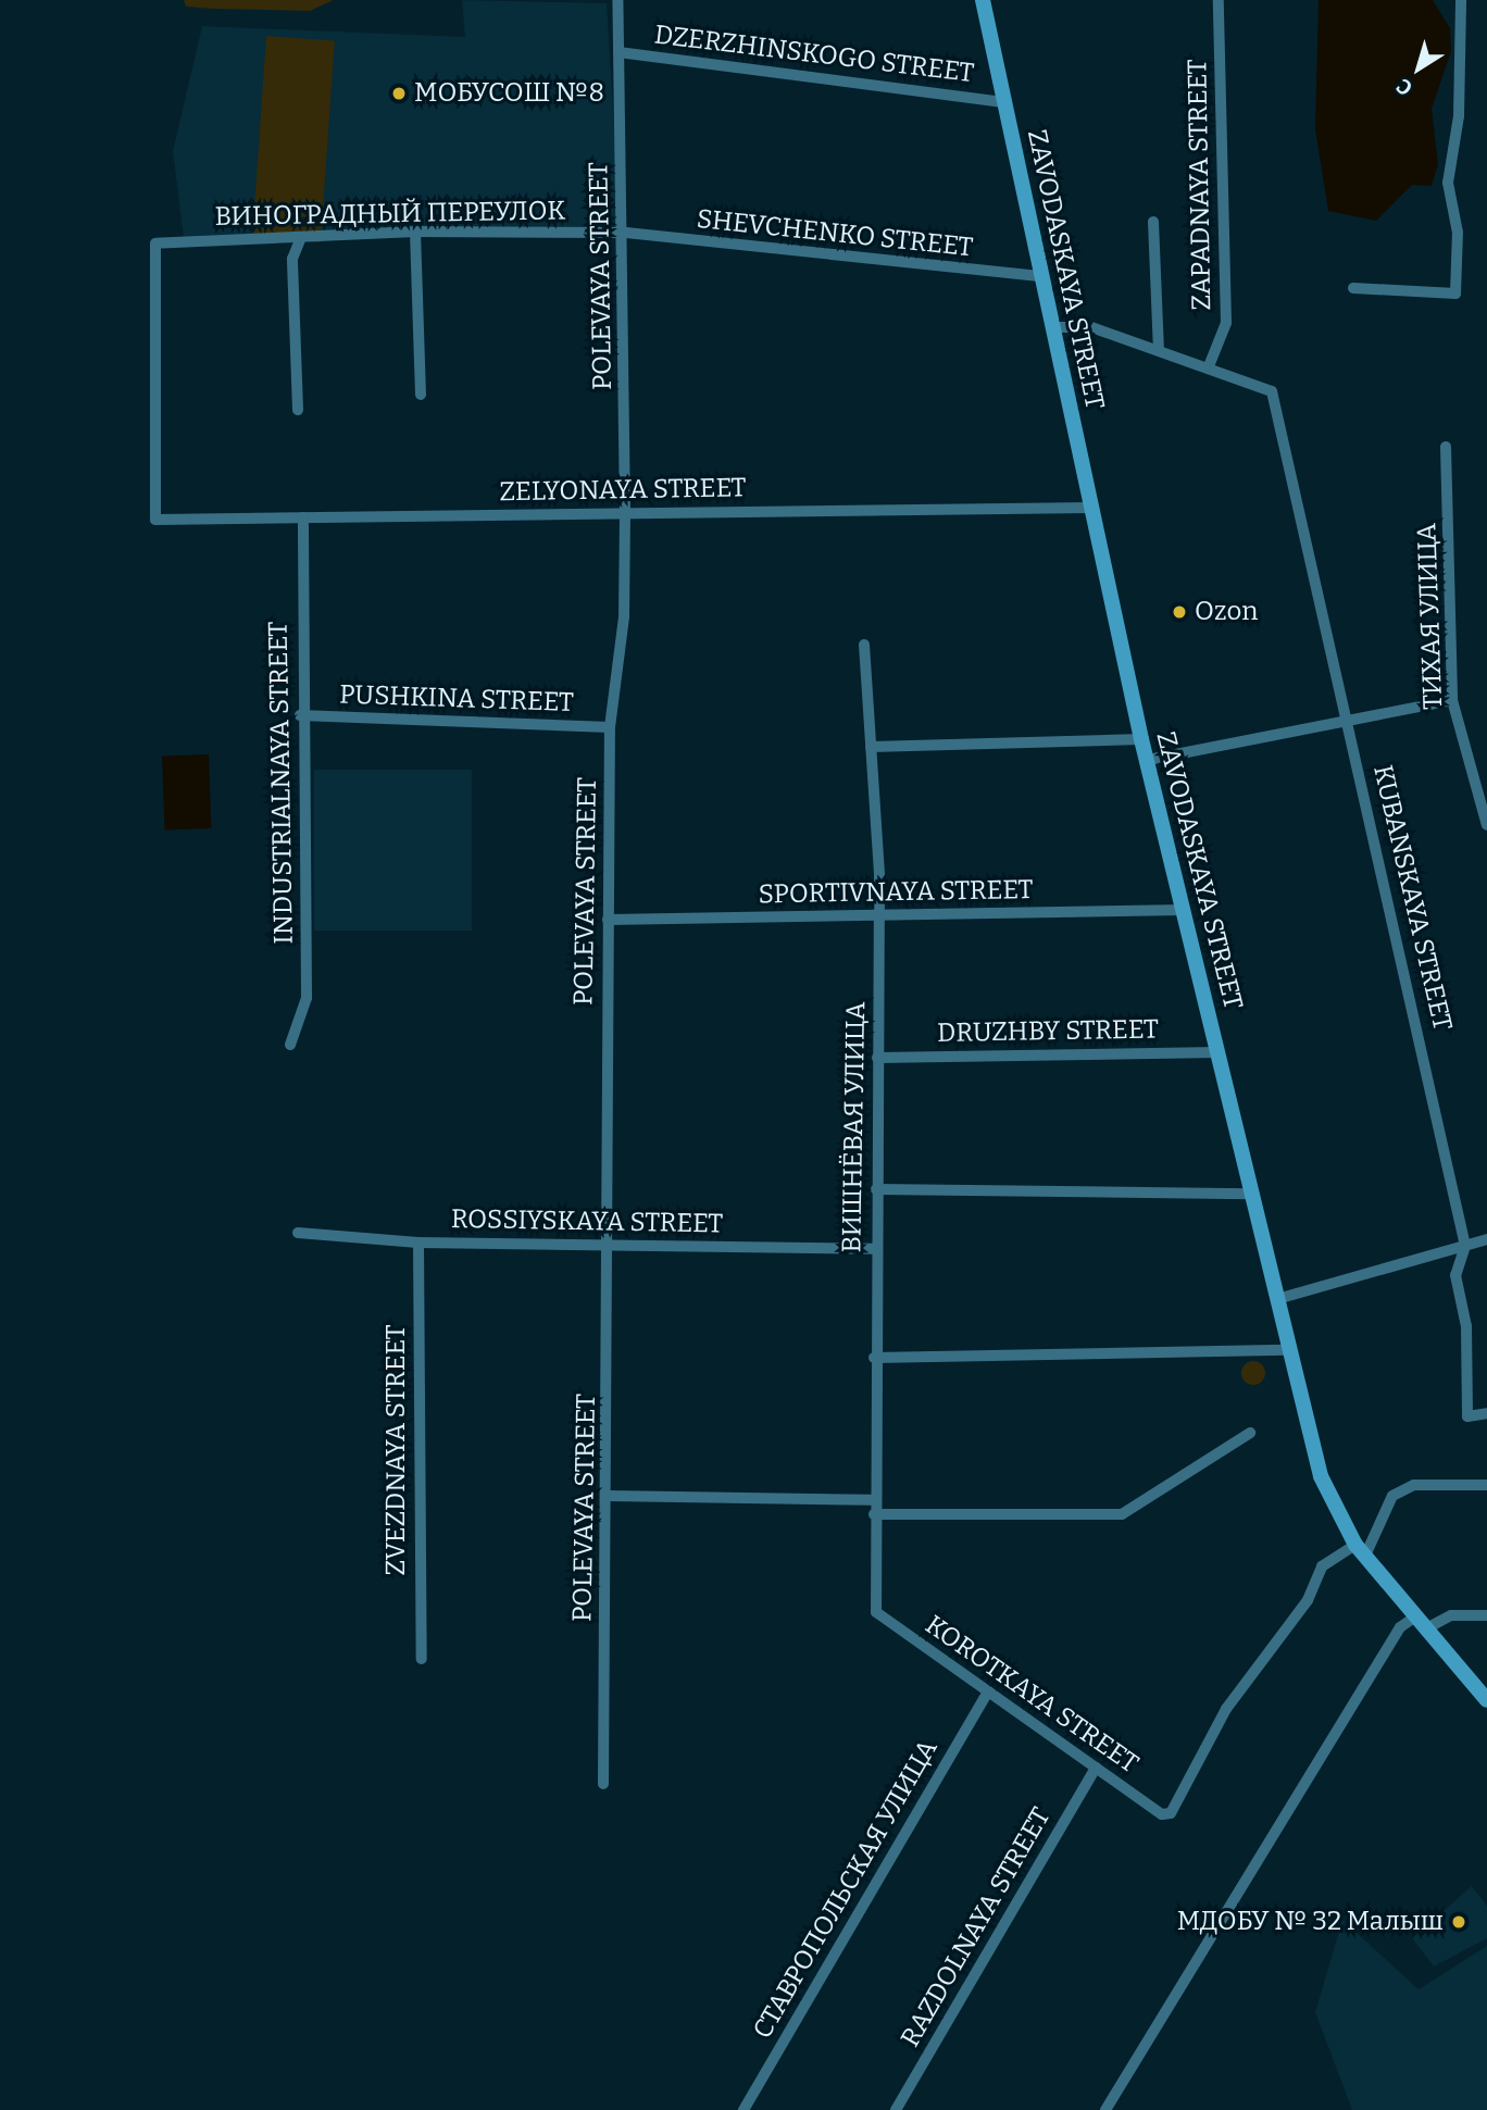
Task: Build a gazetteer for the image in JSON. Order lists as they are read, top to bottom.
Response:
{
  "streets": {
    "main road": ["ZAVODASKAYA STREET"],
    "street": [
      "DZERZHINSKOGO STREET",
      "ZAPADNAYA STREET",
      "ВИНОГРАДНЫЙ ПЕРЕУЛОК",
      "SHEVCHENKO STREET",
      "POLEVAYA STREET",
      "ZELYONAYA STREET",
      "ТИХАЯ УЛИЦА",
      "PUSHKINA STREET",
      "INDUSTRIALNAYA STREET",
      "SPORTIVNAYA STREET",
      "KUBANSKAYA STREET",
      "DRUZHBY STREET",
      "ВИШНЁВАЯ УЛИЦА",
      "ROSSIYSKAYA STREET",
      "ZVEZDNAYA STREET",
      "KOROTKAYA STREET",
      "СТАВРОПОЛЬСКАЯ УЛИЦА",
      "RAZDOLNAYA STREET"
    ]
  },
  "crossings": [
    ["DZERZHINSKOGO STREET", "ZAVODASKAYA STREET"],
    ["DZERZHINSKOGO STREET", "POLEVAYA STREET"],
    ["ZAPADNAYA STREET", "KUBANSKAYA STREET"],
    ["ВИНОГРАДНЫЙ ПЕРЕУЛОК", "SHEVCHENKO STREET"],
    ["ВИНОГРАДНЫЙ ПЕРЕУЛОК", "POLEVAYA STREET"],
    ["ВИНОГРАДНЫЙ ПЕРЕУЛОК", "ZELYONAYA STREET"],
    ["SHEVCHENKO STREET", "ZAVODASKAYA STREET"],
    ["SHEVCHENKO STREET", "POLEVAYA STREET"],
    ["ZAVODASKAYA STREET", "ZELYONAYA STREET"],
    ["ZAVODASKAYA STREET", "SPORTIVNAYA STREET"],
    ["ZAVODASKAYA STREET", "DRUZHBY STREET"],
    ["ZAVODASKAYA STREET", "KOROTKAYA STREET"],
    ["POLEVAYA STREET", "ZELYONAYA STREET"],
    ["POLEVAYA STREET", "PUSHKINA STREET"],
    ["POLEVAYA STREET", "SPORTIVNAYA STREET"],
    ["POLEVAYA STREET", "ROSSIYSKAYA STREET"],
    ["ZELYONAYA STREET", "INDUSTRIALNAYA STREET"],
    ["PUSHKINA STREET", "INDUSTRIALNAYA STREET"],
    ["SPORTIVNAYA STREET", "ВИШНЁВАЯ УЛИЦА"],
    ["DRUZHBY STREET", "ВИШНЁВАЯ УЛИЦА"],
    ["ВИШНЁВАЯ УЛИЦА", "ROSSIYSKAYA STREET"],
    ["ВИШНЁВАЯ УЛИЦА", "KOROTKAYA STREET"],
    ["ROSSIYSKAYA STREET", "ZVEZDNAYA STREET"],
    ["KOROTKAYA STREET", "СТАВРОПОЛЬСКАЯ УЛИЦА"],
    ["KOROTKAYA STREET", "RAZDOLNAYA STREET"]
  ],
  "places": ["МОБУСОШ №8", "Ozon", "МДОБУ № 32 Малыш"],
  "north": "bottom left"
}
